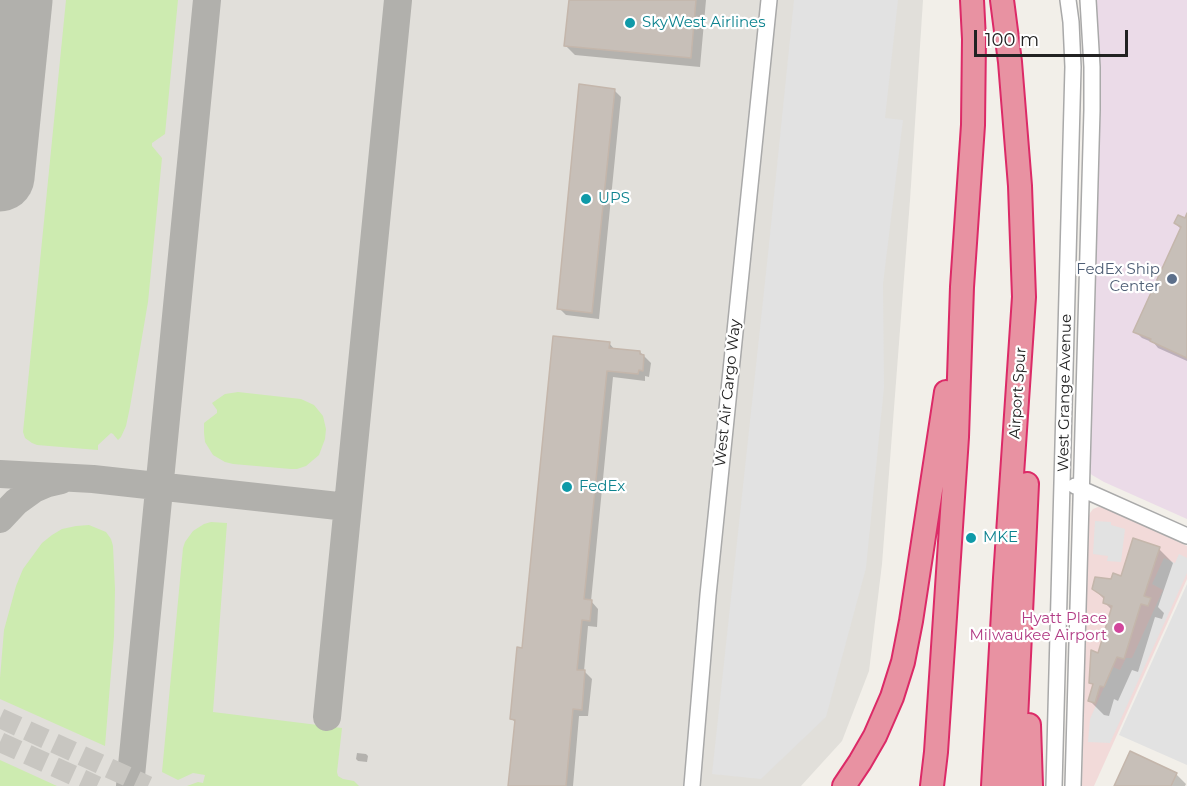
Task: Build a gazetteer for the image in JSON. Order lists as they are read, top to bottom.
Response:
{
  "streets": {
    "highway": ["Airport Spur"],
    "street": ["West Air Cargo Way", "West Grange Avenue"]
  },
  "places": [
    "SkyWest Airlines",
    "UPS",
    "FedEx Ship Center",
    "FedEx",
    "MKE",
    "Hyatt Place Milwaukee Airport"
  ],
  "scale_bar": "100 m"
}
